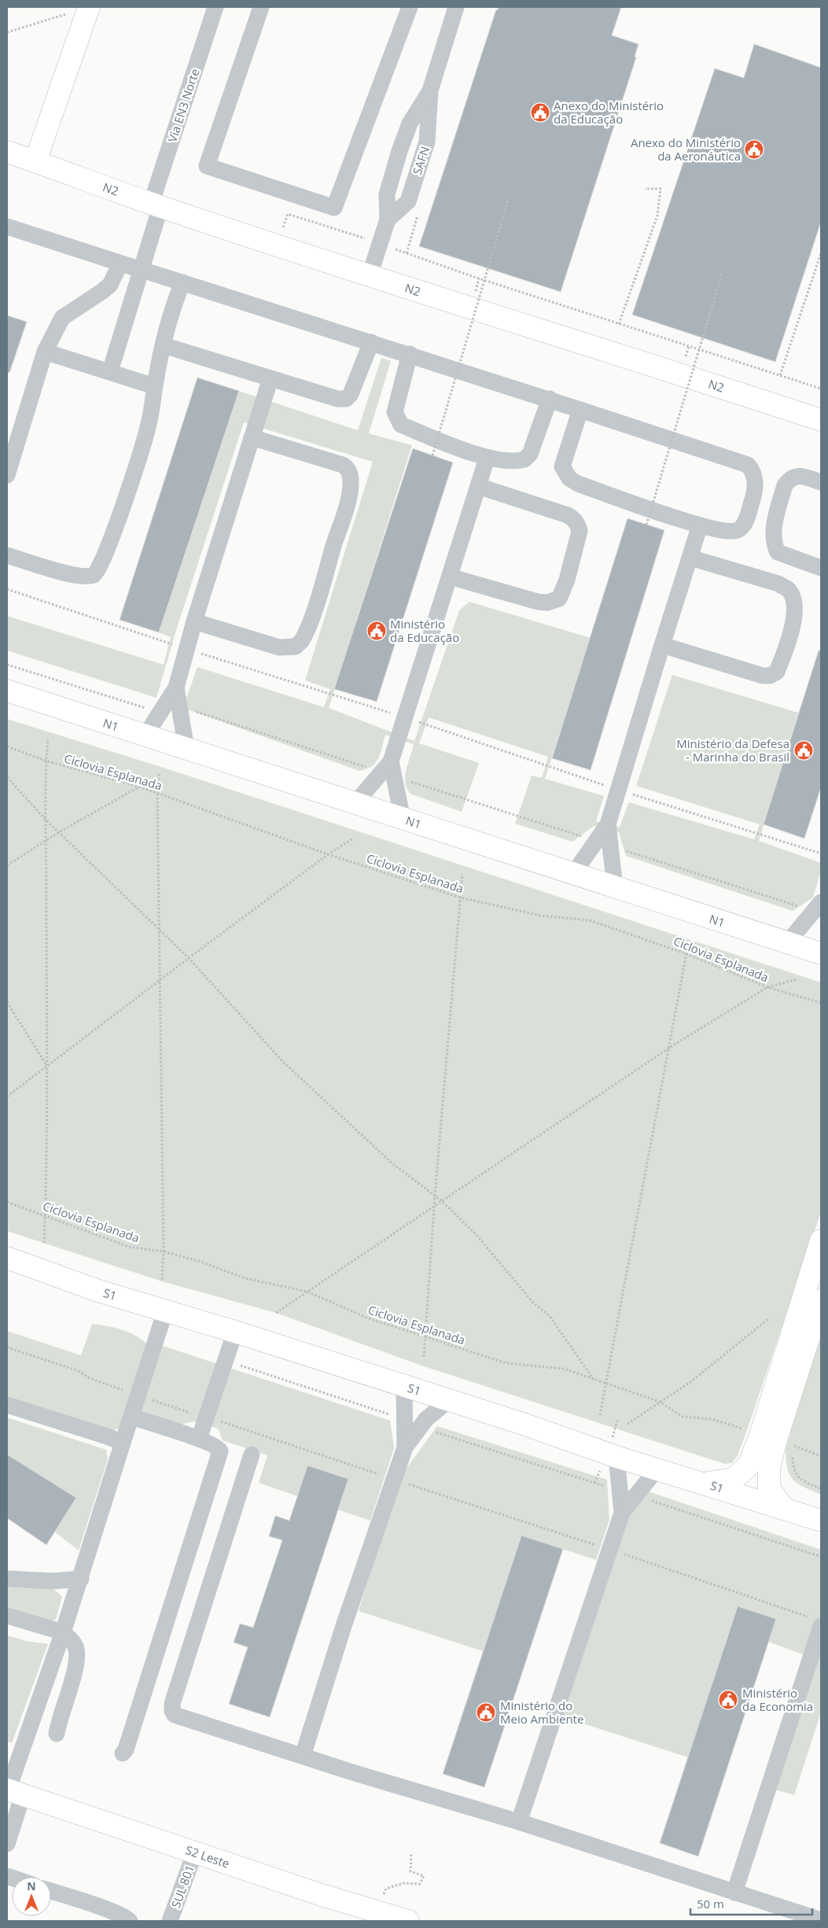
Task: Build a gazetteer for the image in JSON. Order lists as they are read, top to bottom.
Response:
{
  "streets": {
    "main road": [
      "N2",
      "N1",
      "S1",
      "S2 Leste"
    ],
    "street": ["Via EN3 Norte", "SAFN", "SUL 801"],
    "path": ["Ciclovia Esplanada"]
  },
  "crossings": [
    ["Via EN3 Norte", "N2"],
    ["SAFN", "N2"],
    ["S2 Leste", "SUL 801"]
  ],
  "places": {
    "public building": [
      "Anexo do Ministério da Educação",
      "Anexo do Ministério da Aeronáutica",
      "Ministério da Educação",
      "Ministério da Defesa - Marinha do Brasil",
      "Ministério da Economia",
      "Ministério do Meio Ambiente"
    ]
  },
  "scale_bar": "50 m",
  "north": "top"
}
